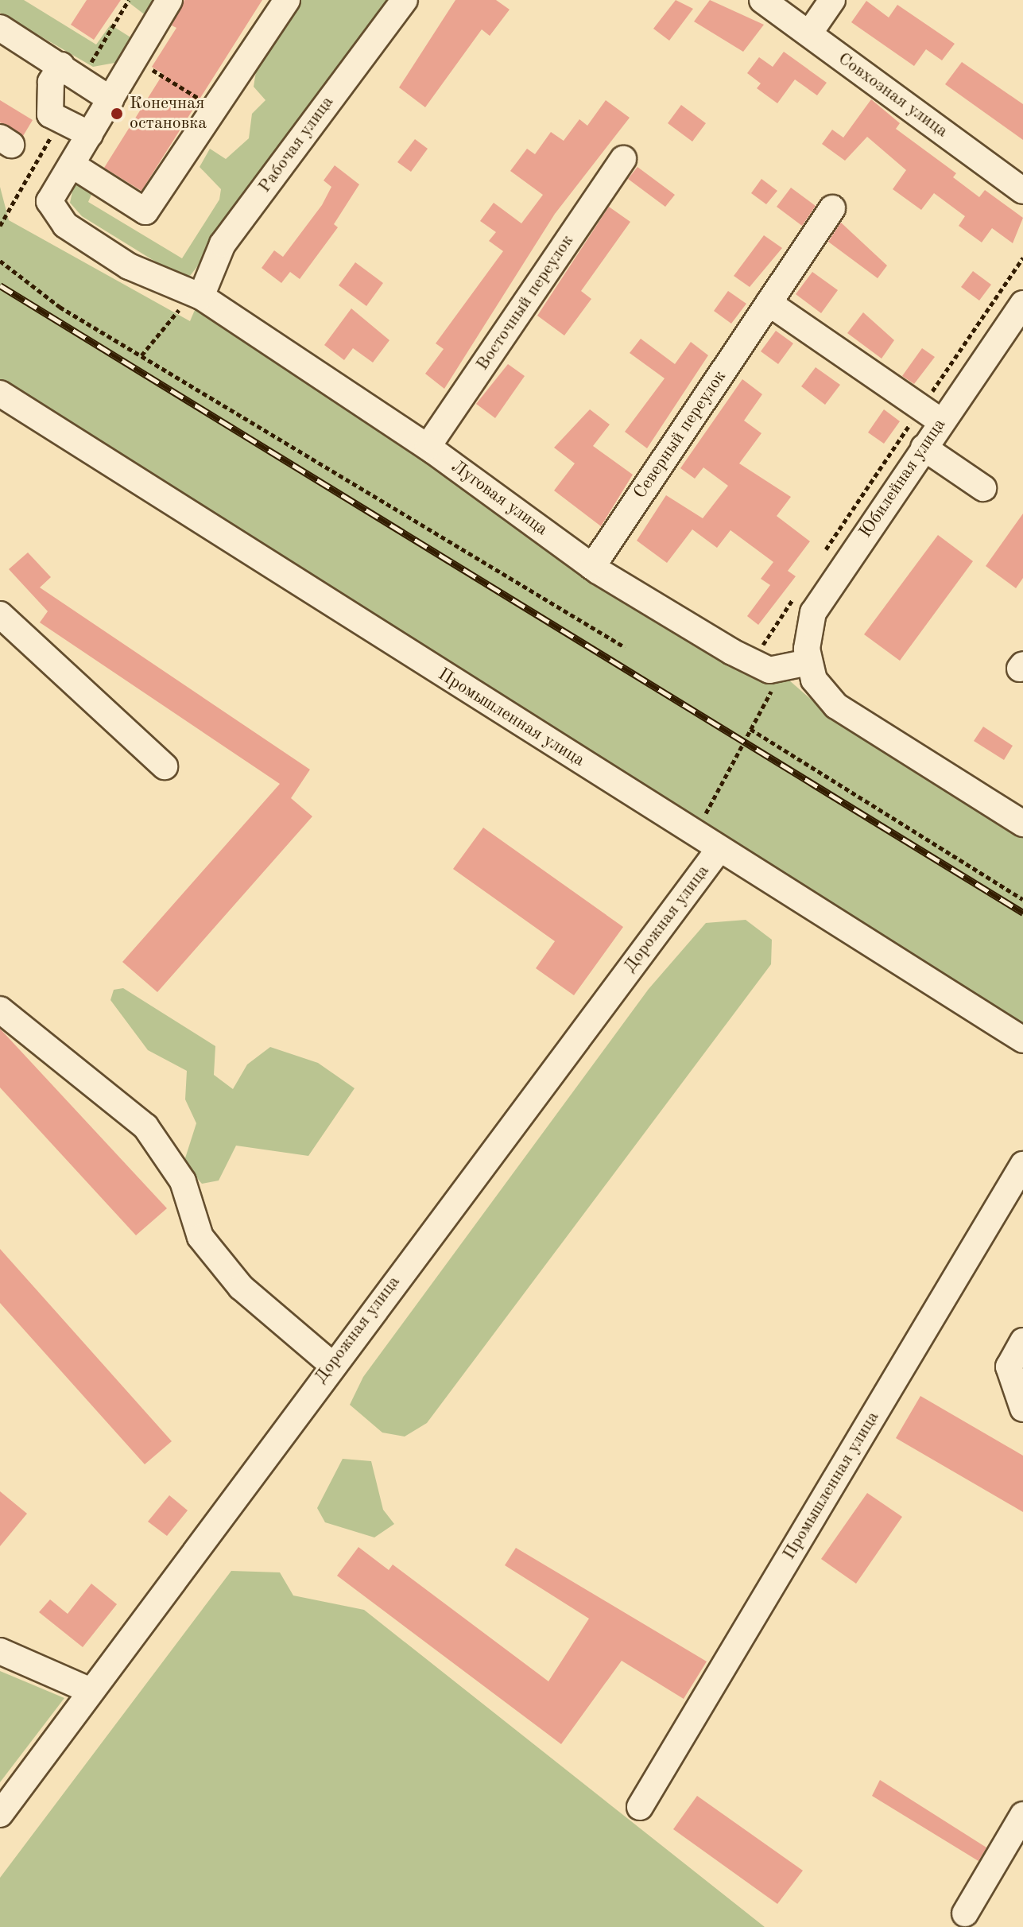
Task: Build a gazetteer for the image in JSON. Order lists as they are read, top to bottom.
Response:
{
  "streets": {
    "street": [
      "Совхозная улица",
      "Рабочая улица",
      "Восточный переулок",
      "Северный переулок",
      "Юбилейная улица",
      "Луговая улица",
      "Промышленная улица",
      "Дорожная улица"
    ]
  },
  "crossings": [
    ["Рабочая улица", "Луговая улица"],
    ["Восточный переулок", "Луговая улица"],
    ["Северный переулок", "Луговая улица"],
    ["Юбилейная улица", "Луговая улица"],
    ["Промышленная улица", "Дорожная улица"]
  ],
  "places": ["Конечная остановка"]
}
